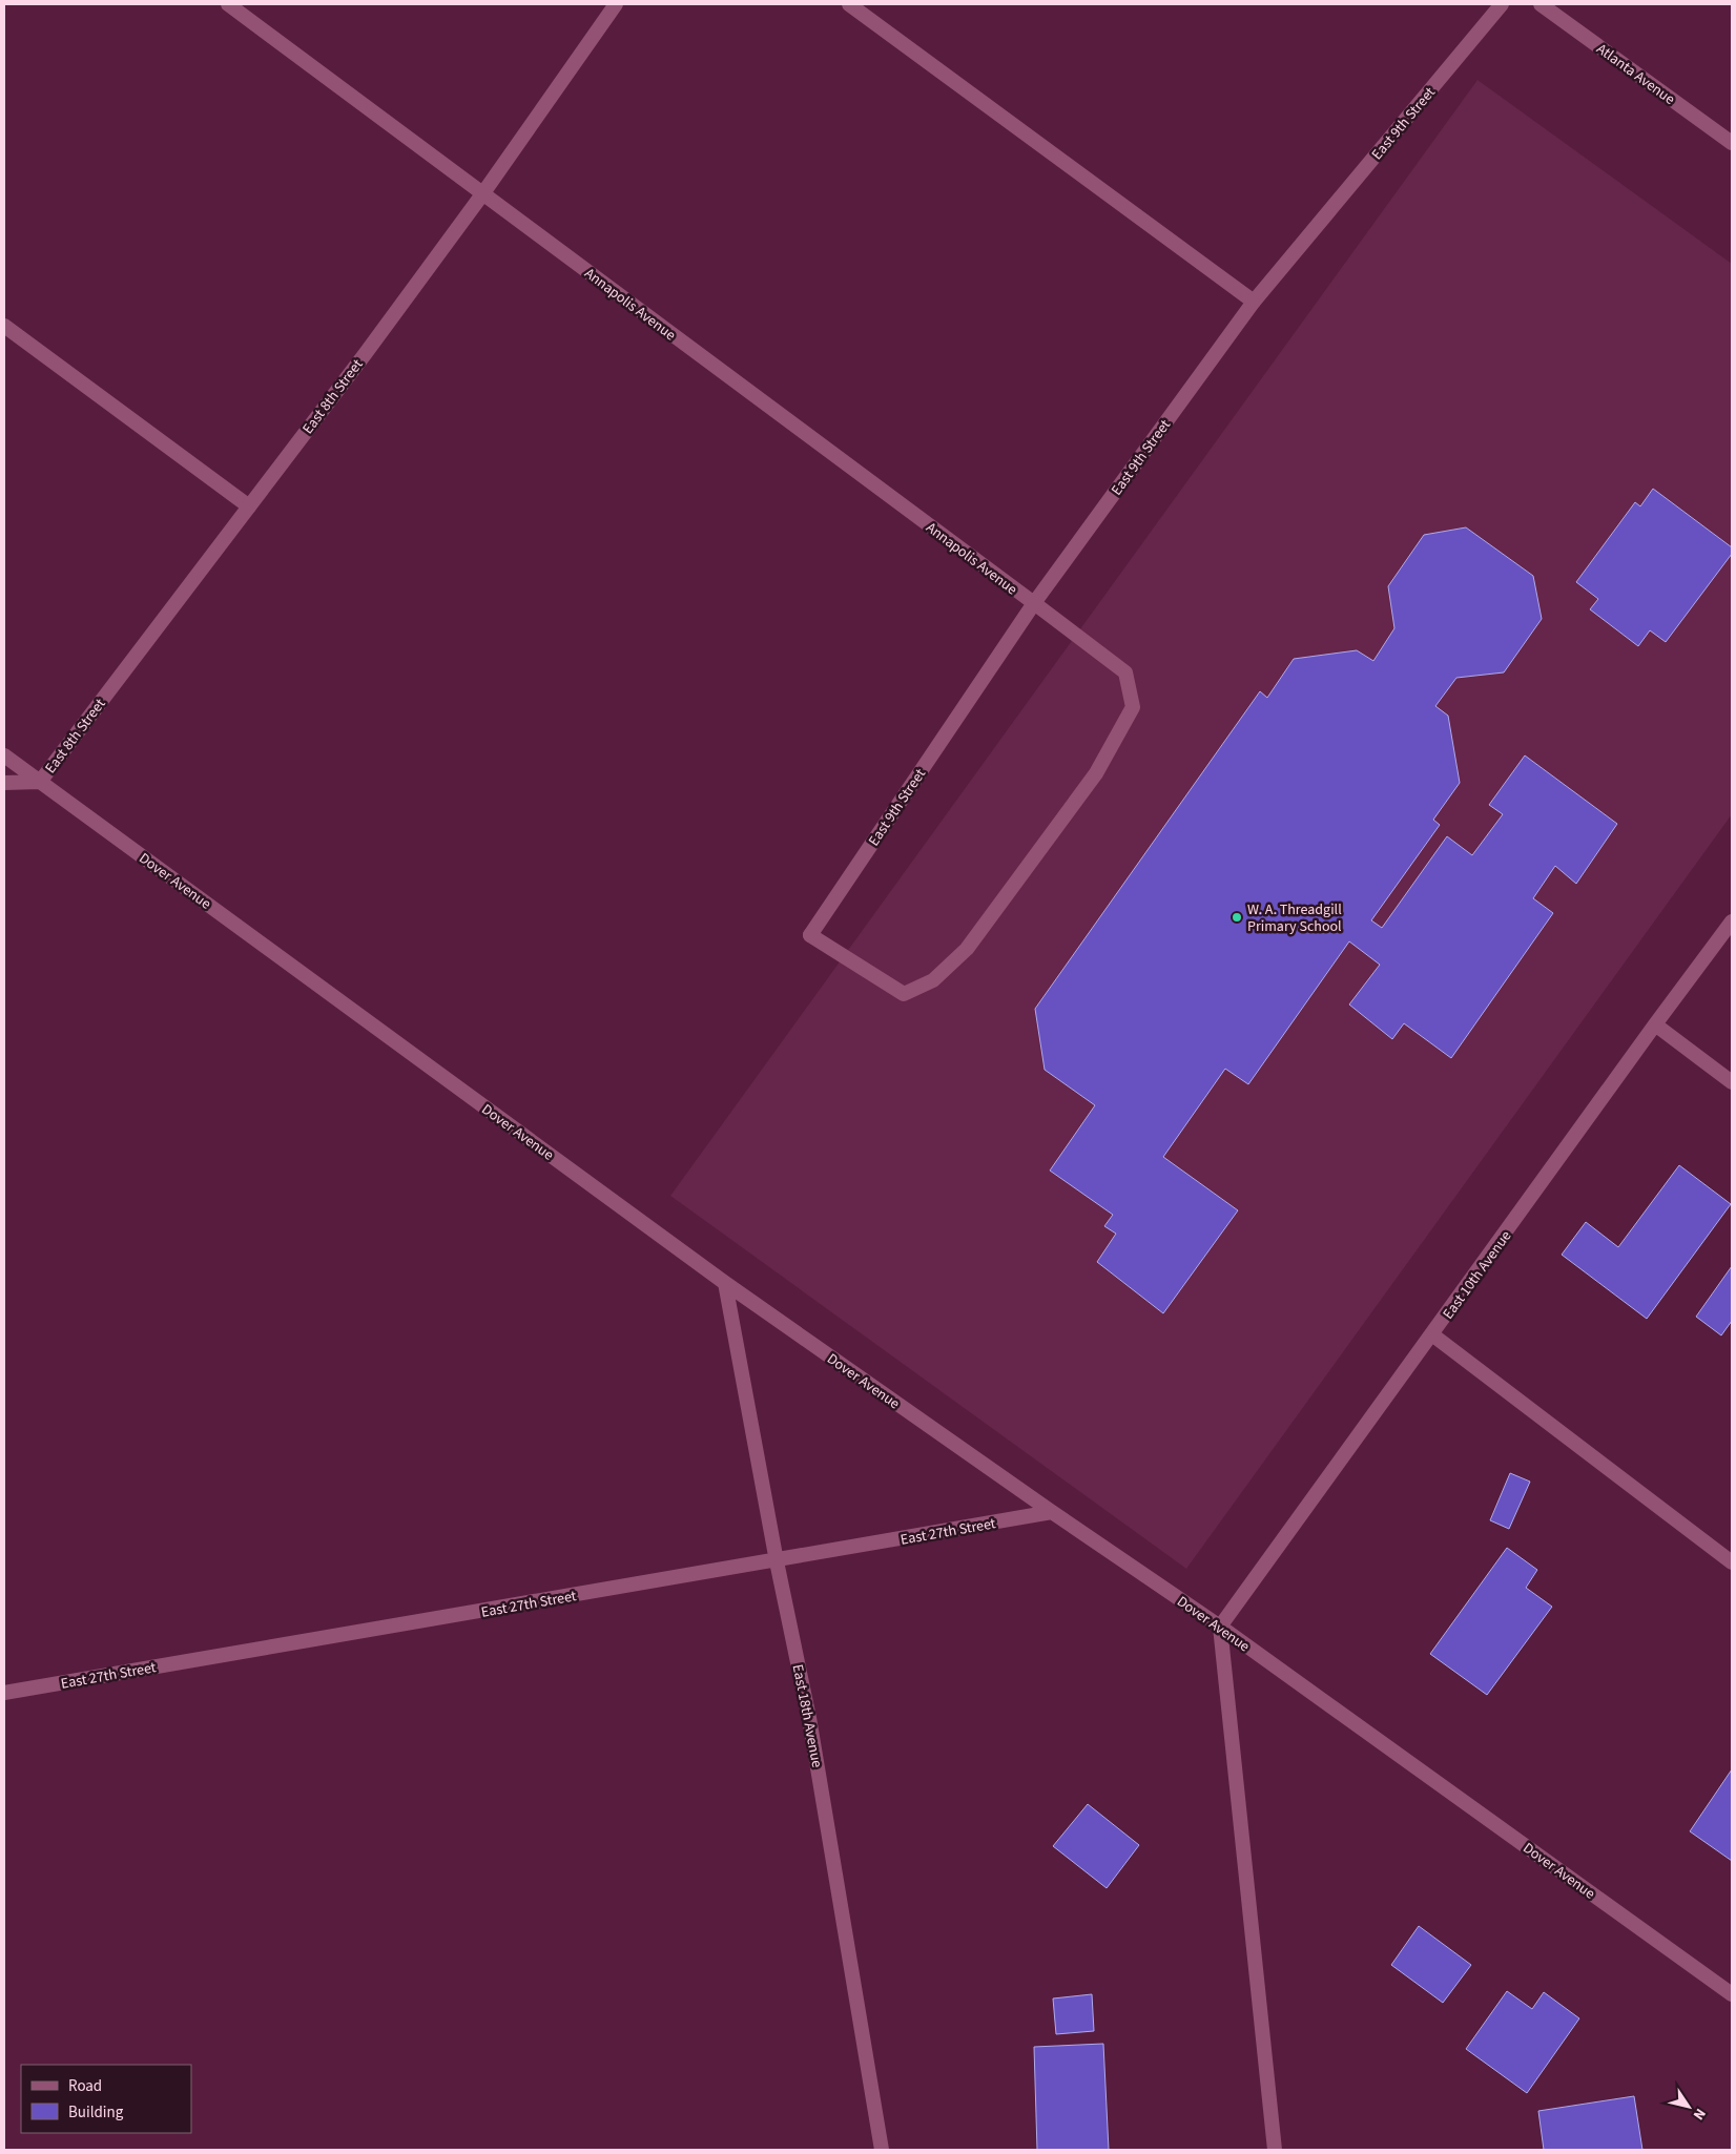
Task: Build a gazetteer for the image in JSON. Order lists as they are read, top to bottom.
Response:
{
  "streets": {
    "street": [
      "Atlanta Avenue",
      "East 9th Street",
      "Annapolis Avenue",
      "East 8th Street",
      "Dover Avenue",
      "East 10th Avenue",
      "East 27th Street",
      "East 18th Avenue"
    ]
  },
  "crossings": [
    ["East 9th Street", "Annapolis Avenue"],
    ["Annapolis Avenue", "East 8th Street"],
    ["East 8th Street", "Dover Avenue"],
    ["Dover Avenue", "East 10th Avenue"],
    ["Dover Avenue", "East 27th Street"],
    ["Dover Avenue", "East 18th Avenue"],
    ["East 27th Street", "East 18th Avenue"]
  ],
  "places": ["W. A. Threadgill Primary School"],
  "legend": ["Road", "Building"],
  "north": "bottom right"
}
